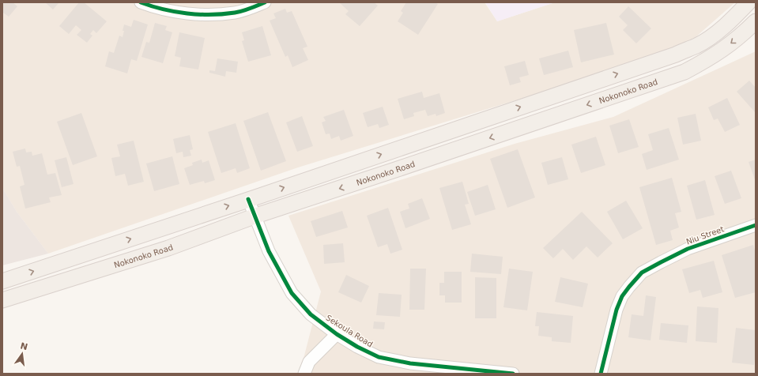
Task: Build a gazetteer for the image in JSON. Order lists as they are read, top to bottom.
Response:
{
  "streets": {
    "main road": ["Nokonoko Road"],
    "street": ["Niu Street", "Sekoula Road"]
  },
  "crossings": [
    ["Nokonoko Road", "Sekoula Road"]
  ],
  "north": "top"
}
